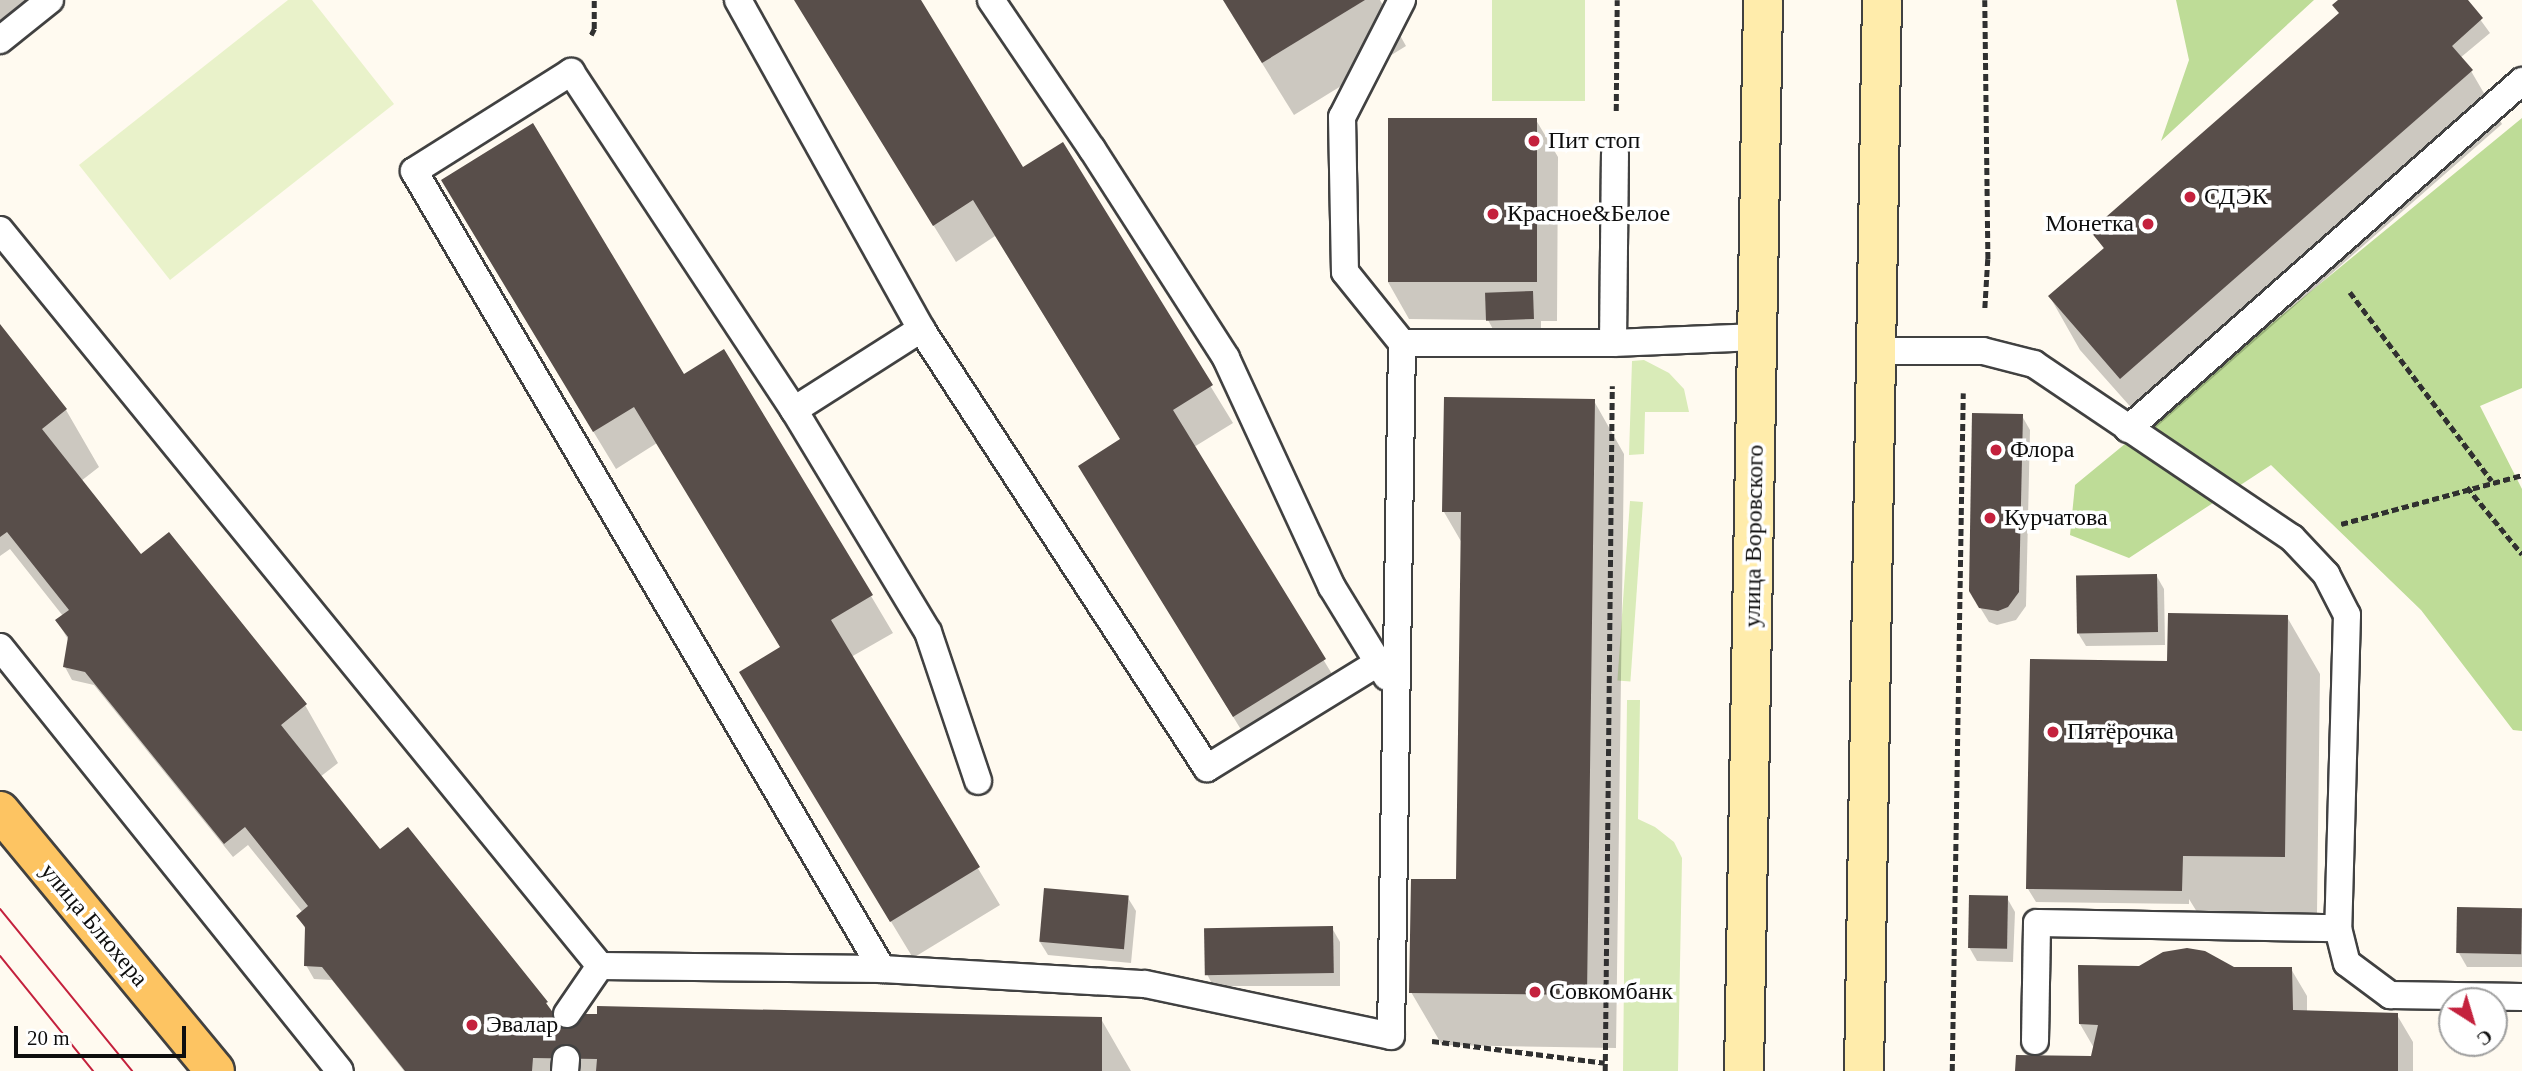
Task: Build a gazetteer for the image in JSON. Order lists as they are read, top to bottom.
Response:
{
  "streets": {
    "main road": ["улица Воровского", "улица Блюхера"]
  },
  "places": [
    "Пит стоп",
    "СДЭК",
    "Красное&Белое",
    "Монетка",
    "Флора",
    "Курчатова",
    "Пятёрочка",
    "Совкомбанк",
    "Эвалар"
  ],
  "scale_bar": "20 m",
  "north": "bottom right"
}
